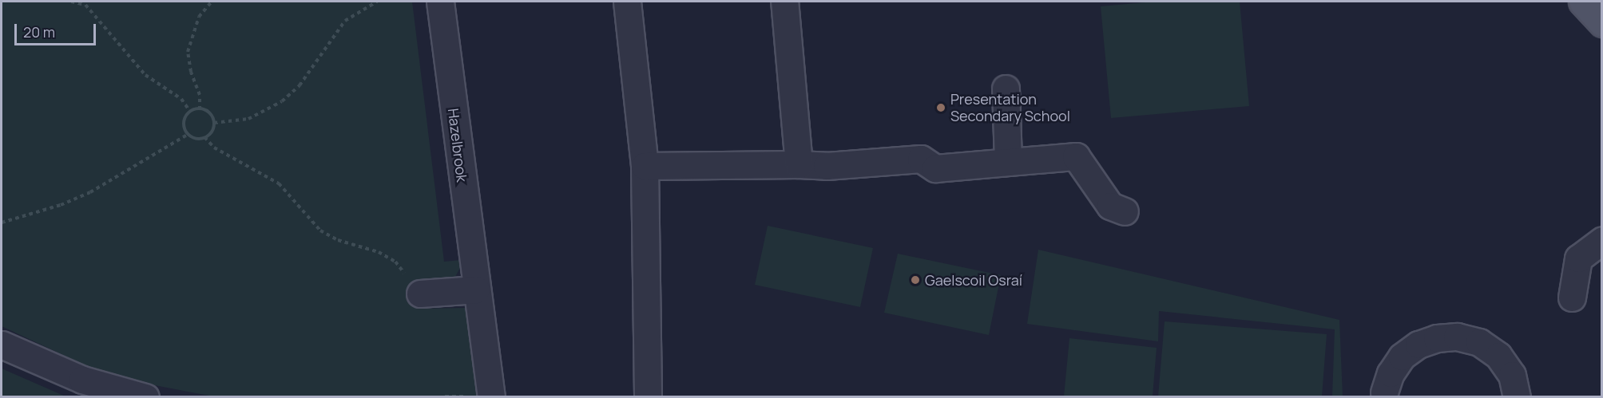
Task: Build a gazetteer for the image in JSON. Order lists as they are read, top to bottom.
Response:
{
  "streets": {
    "street": ["Hazelbrook"]
  },
  "places": ["Presentation Secondary School", "Gaelscoil Osraí"],
  "scale_bar": "20 m"
}
